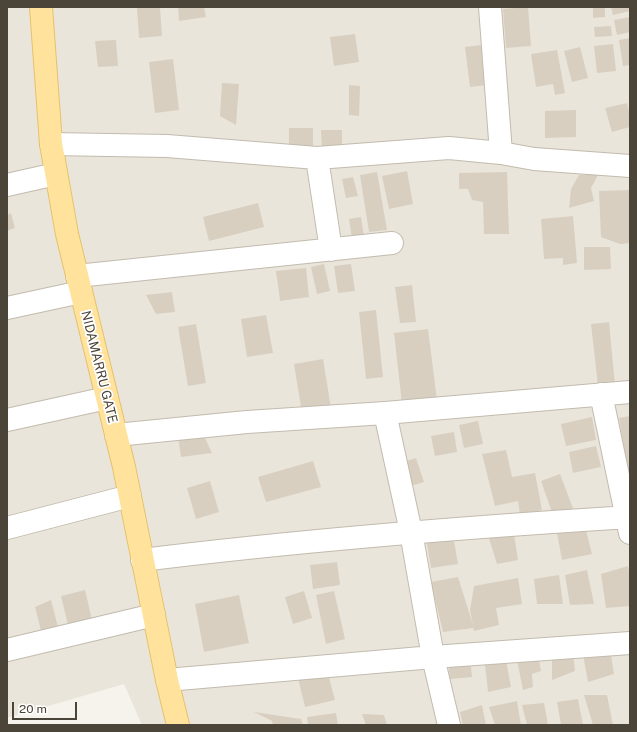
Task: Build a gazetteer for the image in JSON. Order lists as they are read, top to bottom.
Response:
{
  "streets": {
    "main road": ["NIDAMARRU GATE"]
  },
  "scale_bar": "20 m"
}
